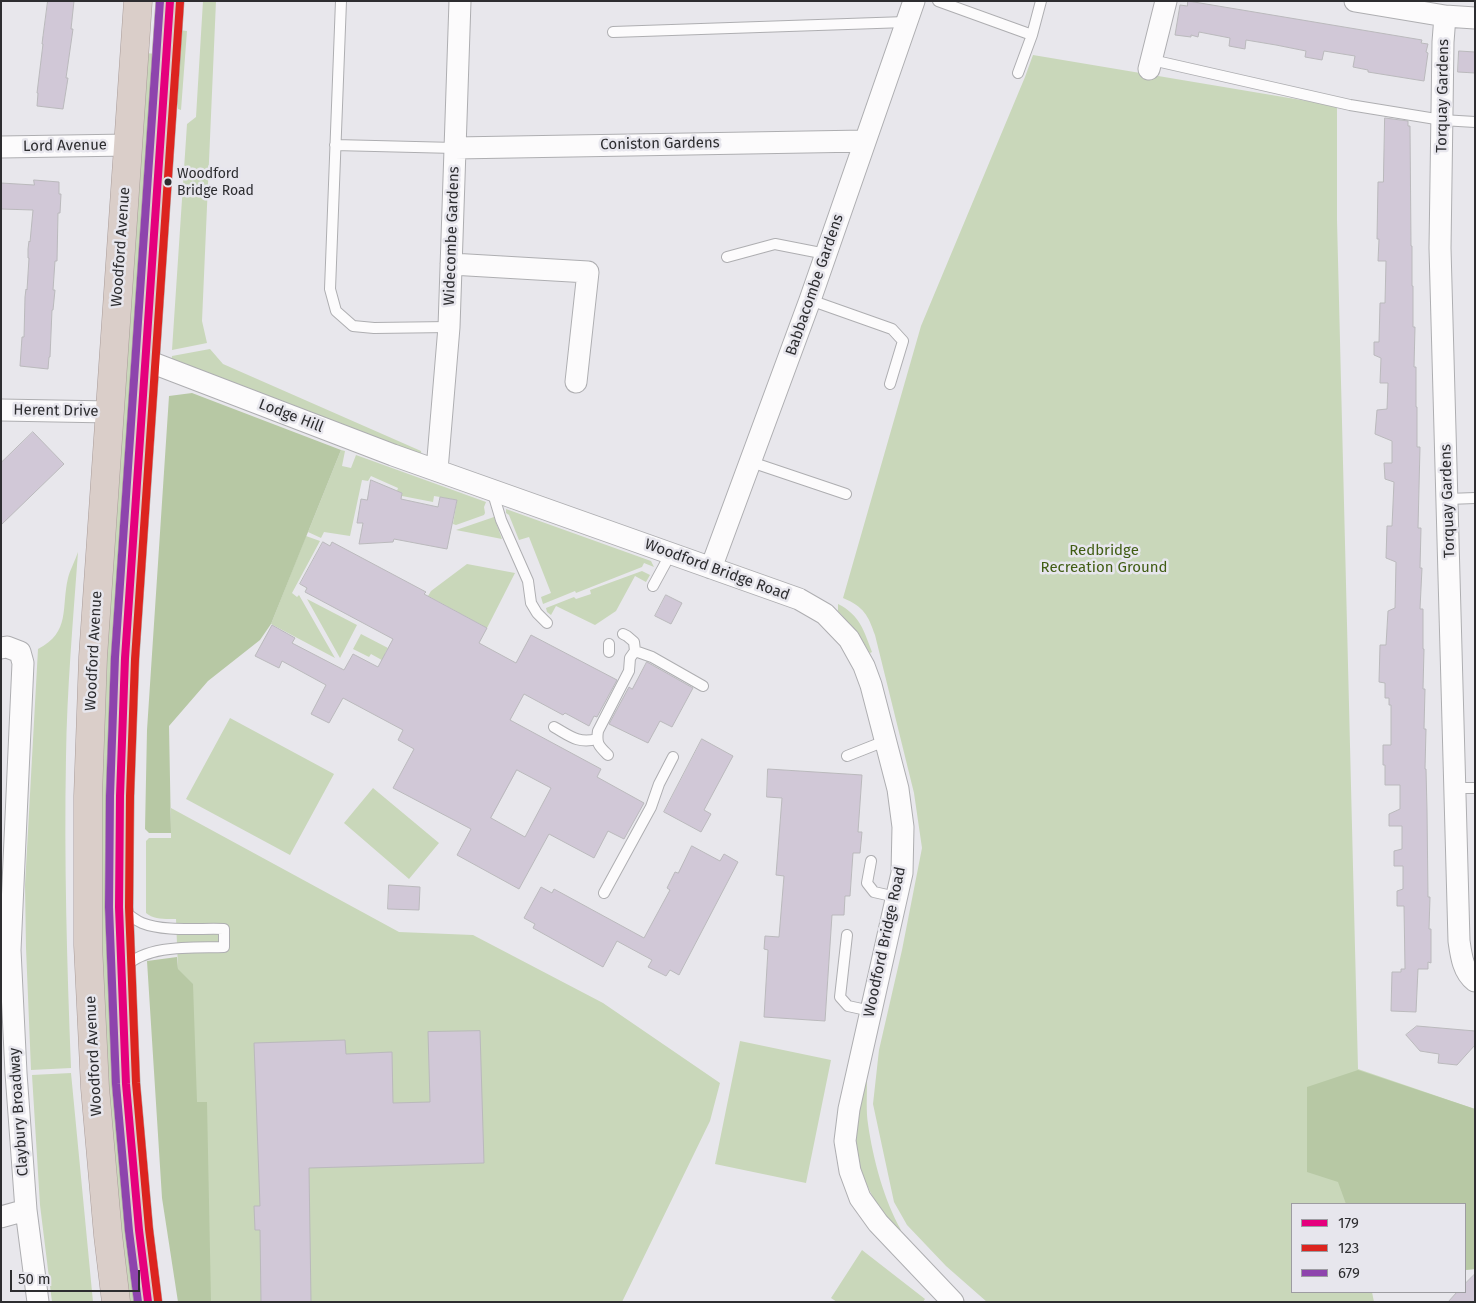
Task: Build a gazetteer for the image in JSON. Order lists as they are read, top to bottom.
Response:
{
  "streets": {
    "highway": ["Woodford Avenue"],
    "street": [
      "Torquay Gardens",
      "Coniston Gardens",
      "Lord Avenue",
      "Widecombe Gardens",
      "Babbacombe Gardens",
      "Herent Drive",
      "Lodge Hill",
      "Woodford Bridge Road",
      "Claybury Broadway"
    ]
  },
  "crossings": [
    ["Coniston Gardens", "Widecombe Gardens"],
    ["Coniston Gardens", "Babbacombe Gardens"],
    ["Lord Avenue", "Woodford Avenue"],
    ["Widecombe Gardens", "Lodge Hill"],
    ["Widecombe Gardens", "Woodford Bridge Road"],
    ["Woodford Avenue", "Herent Drive"],
    ["Woodford Avenue", "Lodge Hill"],
    ["Babbacombe Gardens", "Woodford Bridge Road"],
    ["Lodge Hill", "Woodford Bridge Road"]
  ],
  "parks": ["Redbridge Recreation Ground"],
  "places": ["Woodford Bridge Road"],
  "lines": ["transit line 179", "transit line 679", "transit line 123"],
  "legend": ["179", "123", "679"],
  "scale_bar": "50 m"
}
